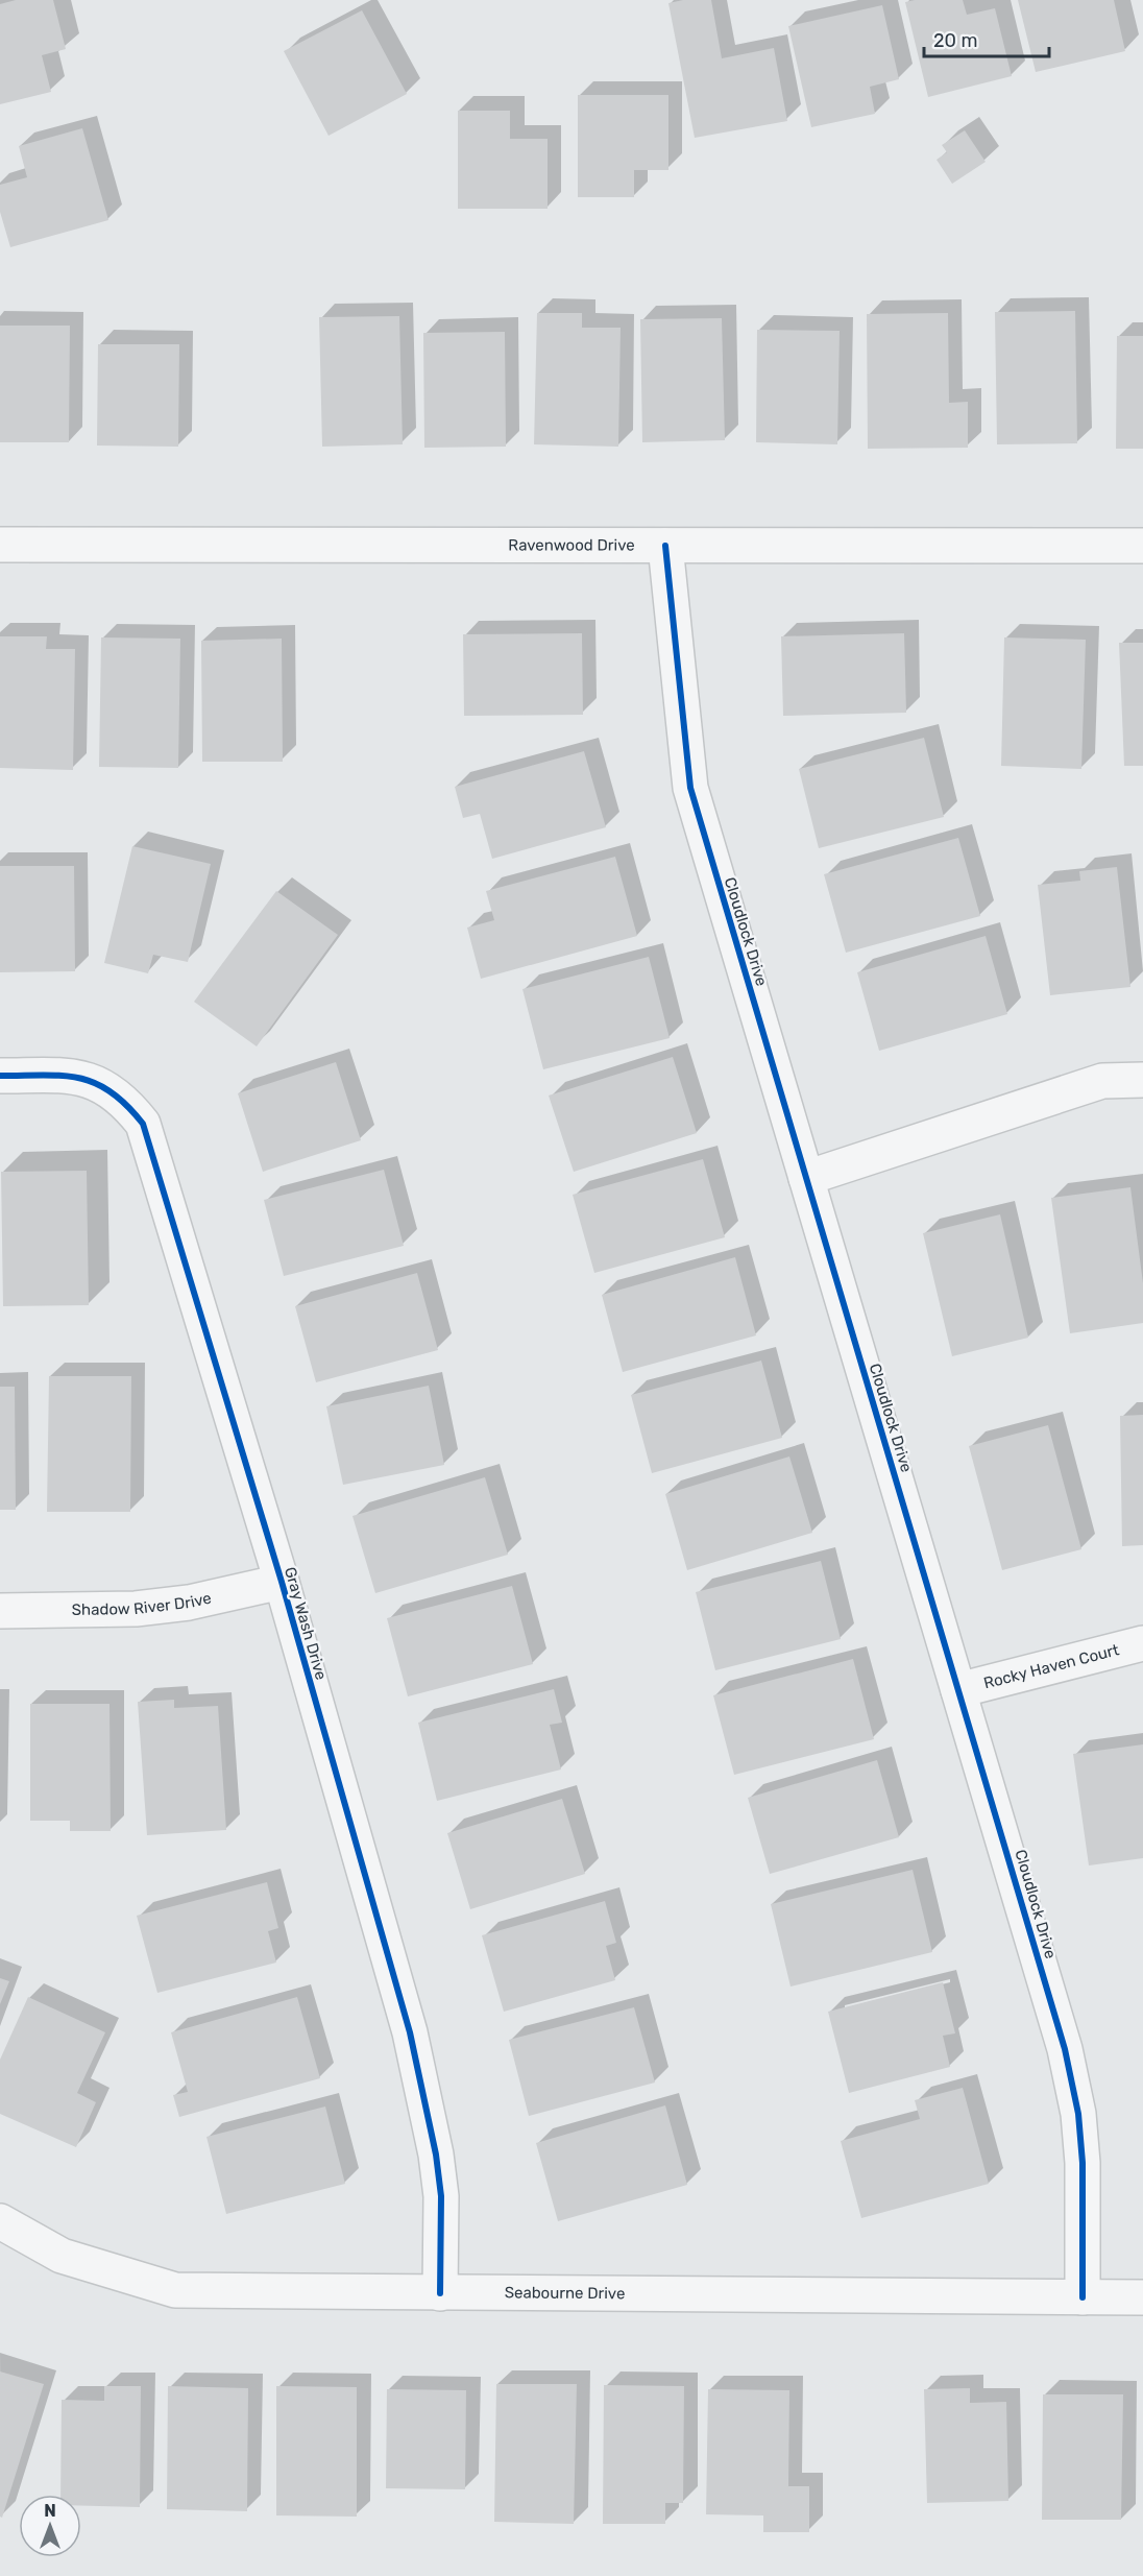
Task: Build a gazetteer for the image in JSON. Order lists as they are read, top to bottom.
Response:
{
  "streets": {
    "street": [
      "Ravenwood Drive",
      "Cloudlock Drive",
      "Shadow River Drive",
      "Gray Wash Drive",
      "Rocky Haven Court",
      "Seabourne Drive"
    ]
  },
  "crossings": [
    ["Ravenwood Drive", "Cloudlock Drive"],
    ["Cloudlock Drive", "Rocky Haven Court"],
    ["Cloudlock Drive", "Seabourne Drive"],
    ["Shadow River Drive", "Gray Wash Drive"],
    ["Gray Wash Drive", "Seabourne Drive"]
  ],
  "scale_bar": "20 m",
  "north": "top"
}
